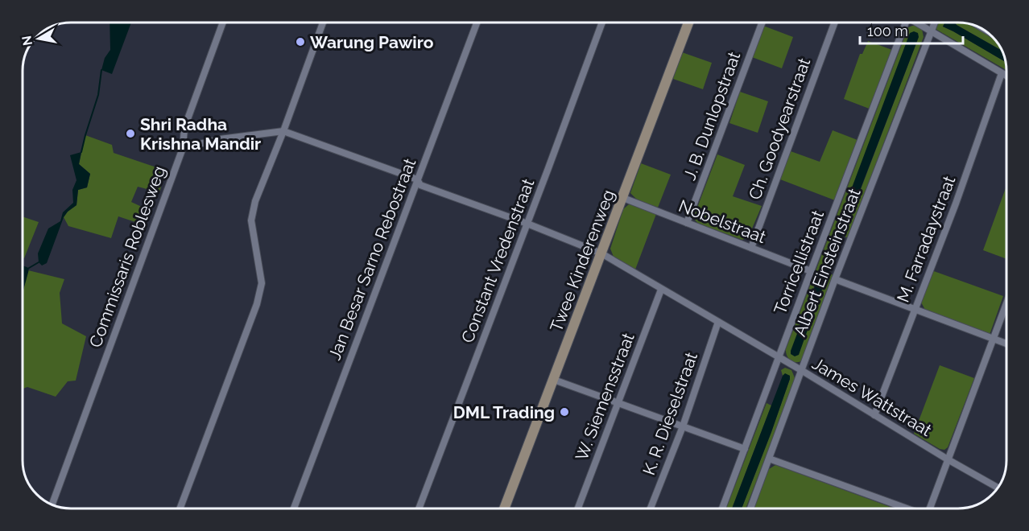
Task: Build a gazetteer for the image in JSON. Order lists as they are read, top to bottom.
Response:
{
  "streets": {
    "street": [
      "J. B. Dunlopstraat",
      "Ch. Goodyearstraat",
      "Nobelstraat",
      "M. Farradaystraat",
      "Commissaris Roblesweg",
      "Jan Besar Sarno Rebostraat",
      "Constant Vredenstraat",
      "Twee Kinderenweg",
      "Torricellistraat",
      "Albert Einsteinstraat",
      "W. Siemensstraat",
      "James Wattstraat",
      "K. R. Dieselstraat"
    ]
  },
  "crossings": [
    ["J. B. Dunlopstraat", "Nobelstraat"],
    ["Ch. Goodyearstraat", "Nobelstraat"],
    ["Nobelstraat", "Twee Kinderenweg"],
    ["Nobelstraat", "Torricellistraat"],
    ["M. Farradaystraat", "James Wattstraat"],
    ["Jan Besar Sarno Rebostraat", "James Wattstraat"],
    ["Constant Vredenstraat", "James Wattstraat"],
    ["Twee Kinderenweg", "James Wattstraat"],
    ["Torricellistraat", "James Wattstraat"],
    ["Albert Einsteinstraat", "James Wattstraat"],
    ["W. Siemensstraat", "James Wattstraat"],
    ["James Wattstraat", "K. R. Dieselstraat"]
  ],
  "places": ["Warung Pawiro", "Shri Radha Krishna Mandir", "DML Trading"],
  "scale_bar": "100 m",
  "north": "left"
}
